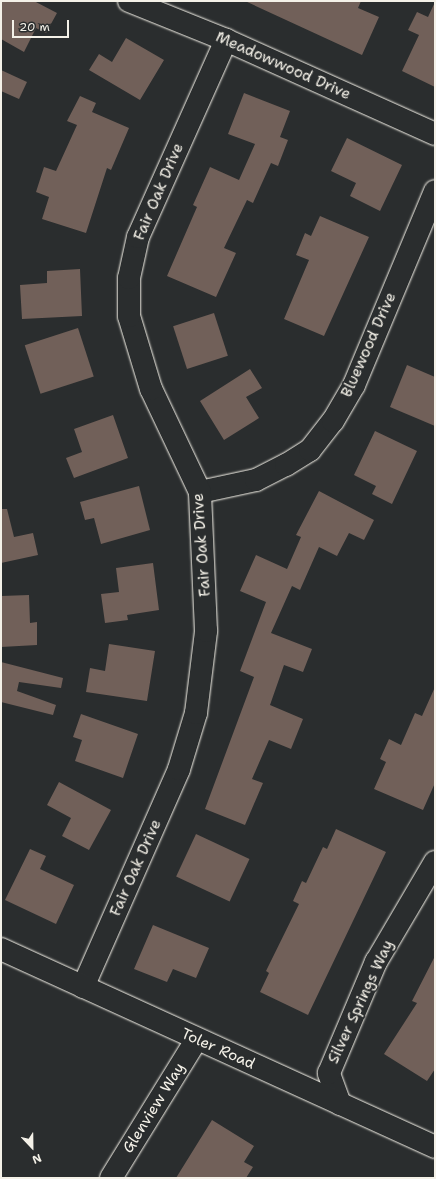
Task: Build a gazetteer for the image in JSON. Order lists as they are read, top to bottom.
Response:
{
  "streets": {
    "street": [
      "Meadowwood Drive",
      "Fair Oak Drive",
      "Bluewood Drive",
      "Silver Springs Way",
      "Toler Road",
      "Glenview Way"
    ]
  },
  "crossings": [
    ["Meadowwood Drive", "Fair Oak Drive"],
    ["Fair Oak Drive", "Bluewood Drive"],
    ["Fair Oak Drive", "Toler Road"],
    ["Silver Springs Way", "Toler Road"],
    ["Toler Road", "Glenview Way"]
  ],
  "scale_bar": "20 m",
  "north": "bottom"
}
